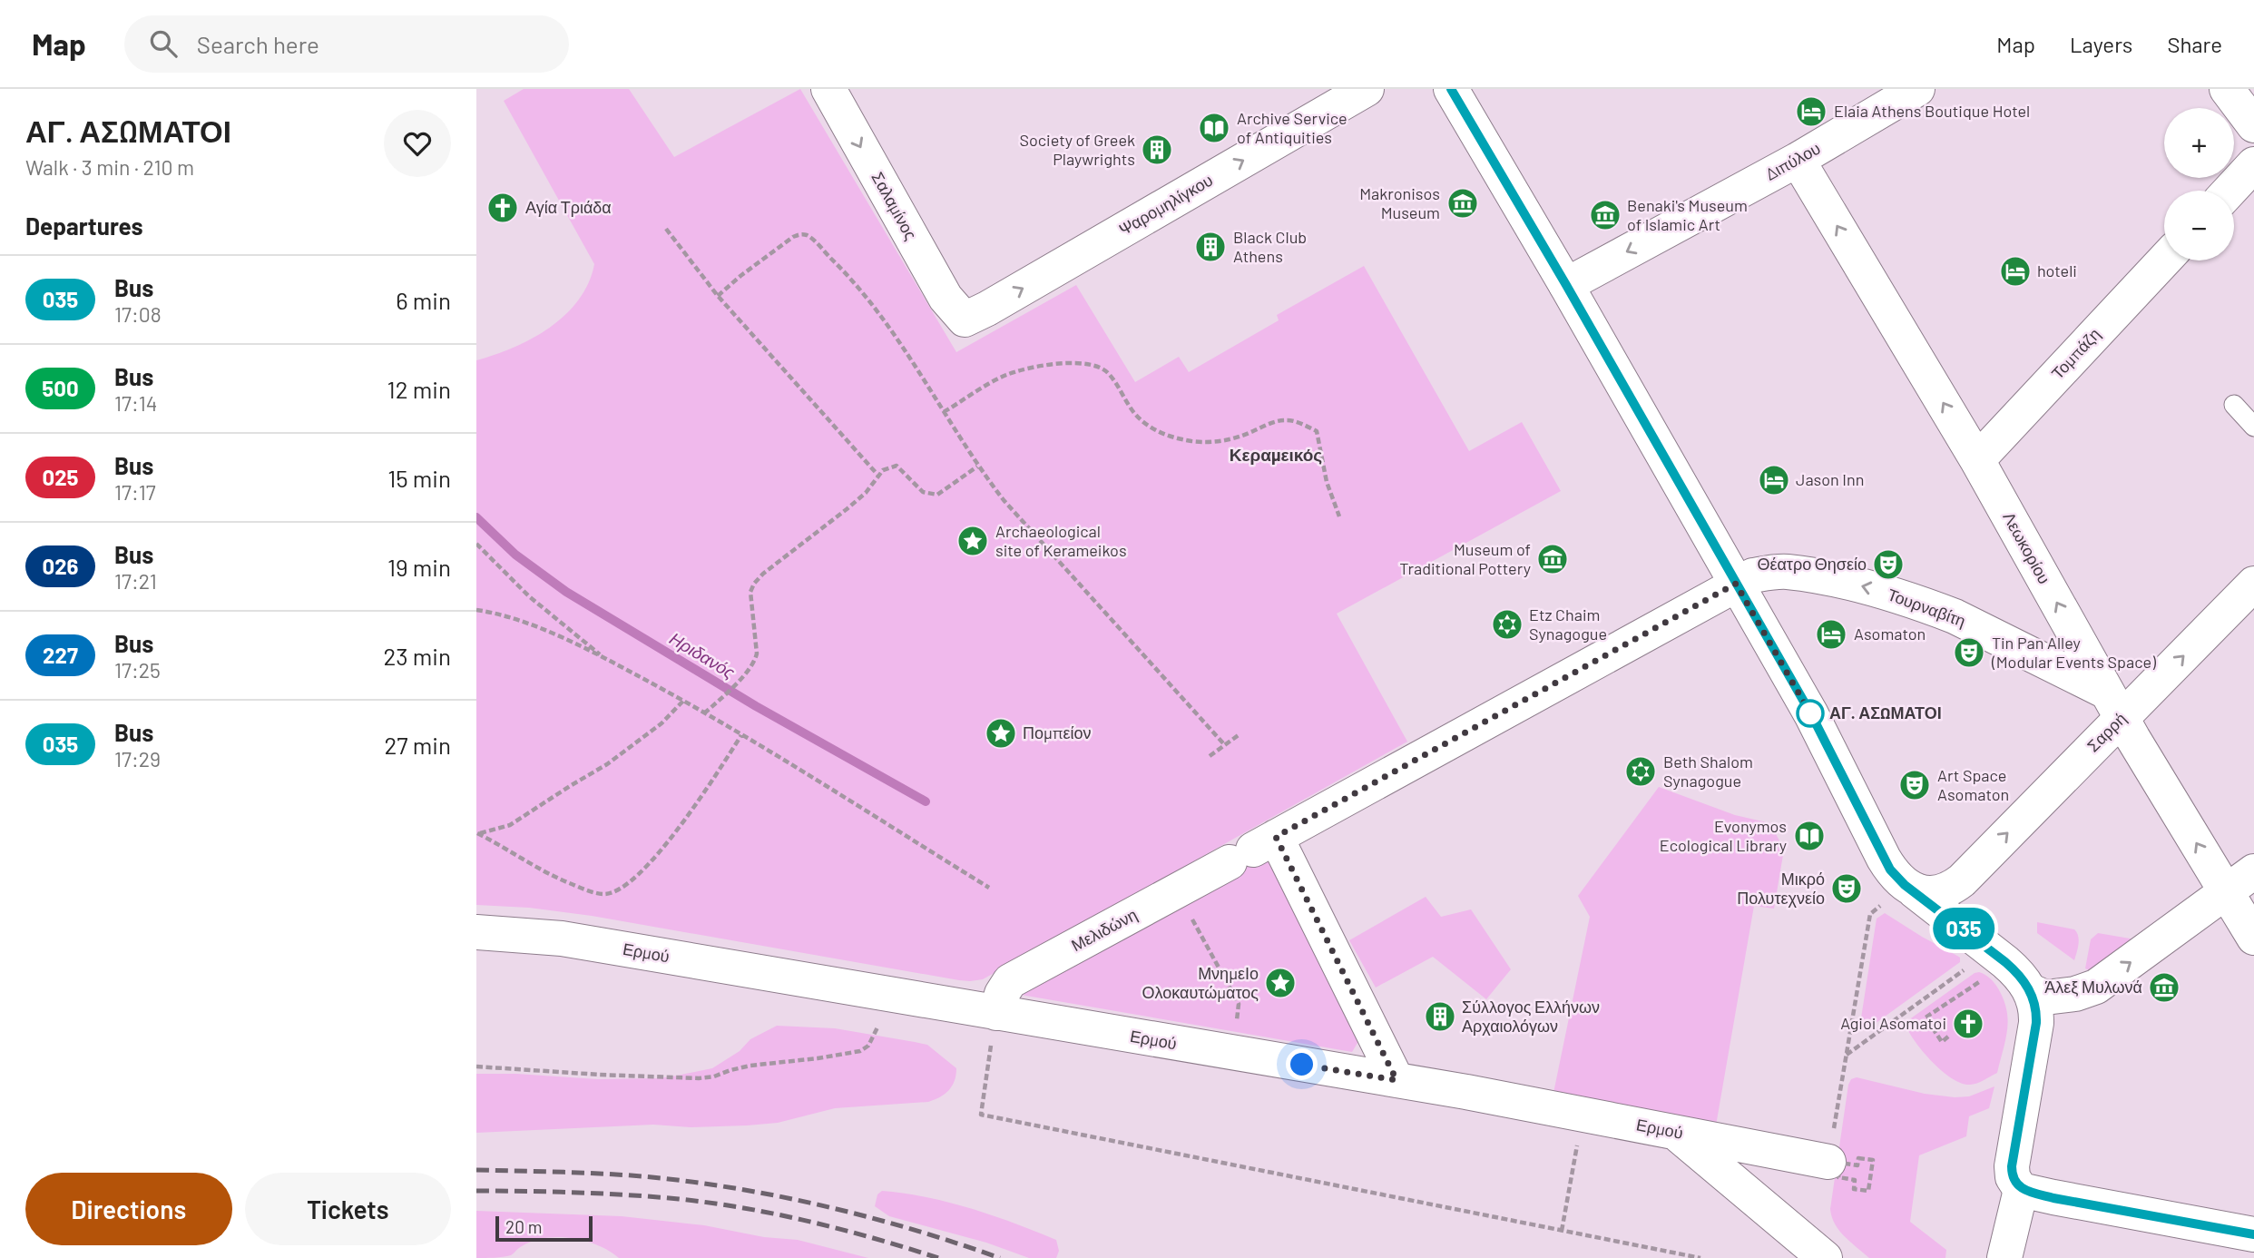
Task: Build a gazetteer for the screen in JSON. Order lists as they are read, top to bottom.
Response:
{
  "streets": {
    "street": [
      "Διπύλου",
      "Ψαρομηλίγκου",
      "Σαλαμίνος",
      "Τομπάζη",
      "Λεωκορίου",
      "Τουρναβίτη",
      "Σαρρή",
      "Μελιδώνη",
      "Ερμού"
    ]
  },
  "crossings": [
    ["Διπύλου", "Λεωκορίου"],
    ["Ψαρομηλίγκου", "Σαλαμίνος"],
    ["Τομπάζη", "Λεωκορίου"],
    ["Λεωκορίου", "Τουρναβίτη"],
    ["Λεωκορίου", "Σαρρή"],
    ["Τουρναβίτη", "Σαρρή"],
    ["Τουρναβίτη", "Μελιδώνη"],
    ["Μελιδώνη", "Ερμού"]
  ],
  "one_way": [
    "Διπύλου",
    "Ψαρομηλίγκου",
    "Σαλαμίνος",
    "Τουρναβίτη"
  ],
  "districts": ["Κεραμεικός"],
  "water": ["Ηριδανός"],
  "places": {
    "hotel": [
      "Elaia Athens Boutique Hotel",
      "hoteli",
      "Jason Inn",
      "Asomaton"
    ],
    "library": ["Archive Service of Antiquities", "Evonymos Ecological Library"],
    "building": ["Society of Greek Playwrights", "Black Club Athens", "Σύλλογος Ελλήνων Αρχαιολόγων"],
    "museum": [
      "Makronisos Museum",
      "Benaki's Museum of Islamic Art",
      "Museum of Traditional Pottery",
      "Άλεξ Μυλωνά"
    ],
    "church": ["Αγία Τριάδα", "Agioi Asomatoi"],
    "place": ["Archaeological site of Kerameikos", "Πομπείον", "ΜνημεΙο Ολοκαυτώματος"],
    "theatre": [
      "Θέατρο Θησείο",
      "Tin Pan Alley (Modular Events Space)",
      "Art Space Asomaton",
      "Μικρό Πολυτεχνείο"
    ],
    "synagogue": ["Etz Chaim Synagogue", "Beth Shalom Synagogue"],
    "other": ["ΑΓ. ΑΣΩΜΑΤΟΙ"]
  },
  "lines": ["bus line 035"],
  "scale_bar": "20 m",
  "page": {
    "header": "Map",
    "search": "Search here",
    "nav": ["Map", "Layers", "Share"],
    "heading": [
      ["ΑΓ. ΑΣΩΜΑΤΟΙ", "Walk · 3 min · 210 m"],
      "Departures"
    ],
    "on_map": "035",
    "map_buttons": ["+", "−"],
    "list": [
      {
        "mark": "035",
        "name": "Bus",
        "note": "17:08",
        "value": "6 min"
      },
      {
        "mark": "500",
        "name": "Bus",
        "note": "17:14",
        "value": "12 min"
      },
      {
        "mark": "025",
        "name": "Bus",
        "note": "17:17",
        "value": "15 min"
      },
      {
        "mark": "026",
        "name": "Bus",
        "note": "17:21",
        "value": "19 min"
      },
      {
        "mark": "227",
        "name": "Bus",
        "note": "17:25",
        "value": "23 min"
      },
      {
        "mark": "035",
        "name": "Bus",
        "note": "17:29",
        "value": "27 min"
      }
    ],
    "buttons": ["Directions", "Tickets"],
    "scale": "20 m"
  }
}
